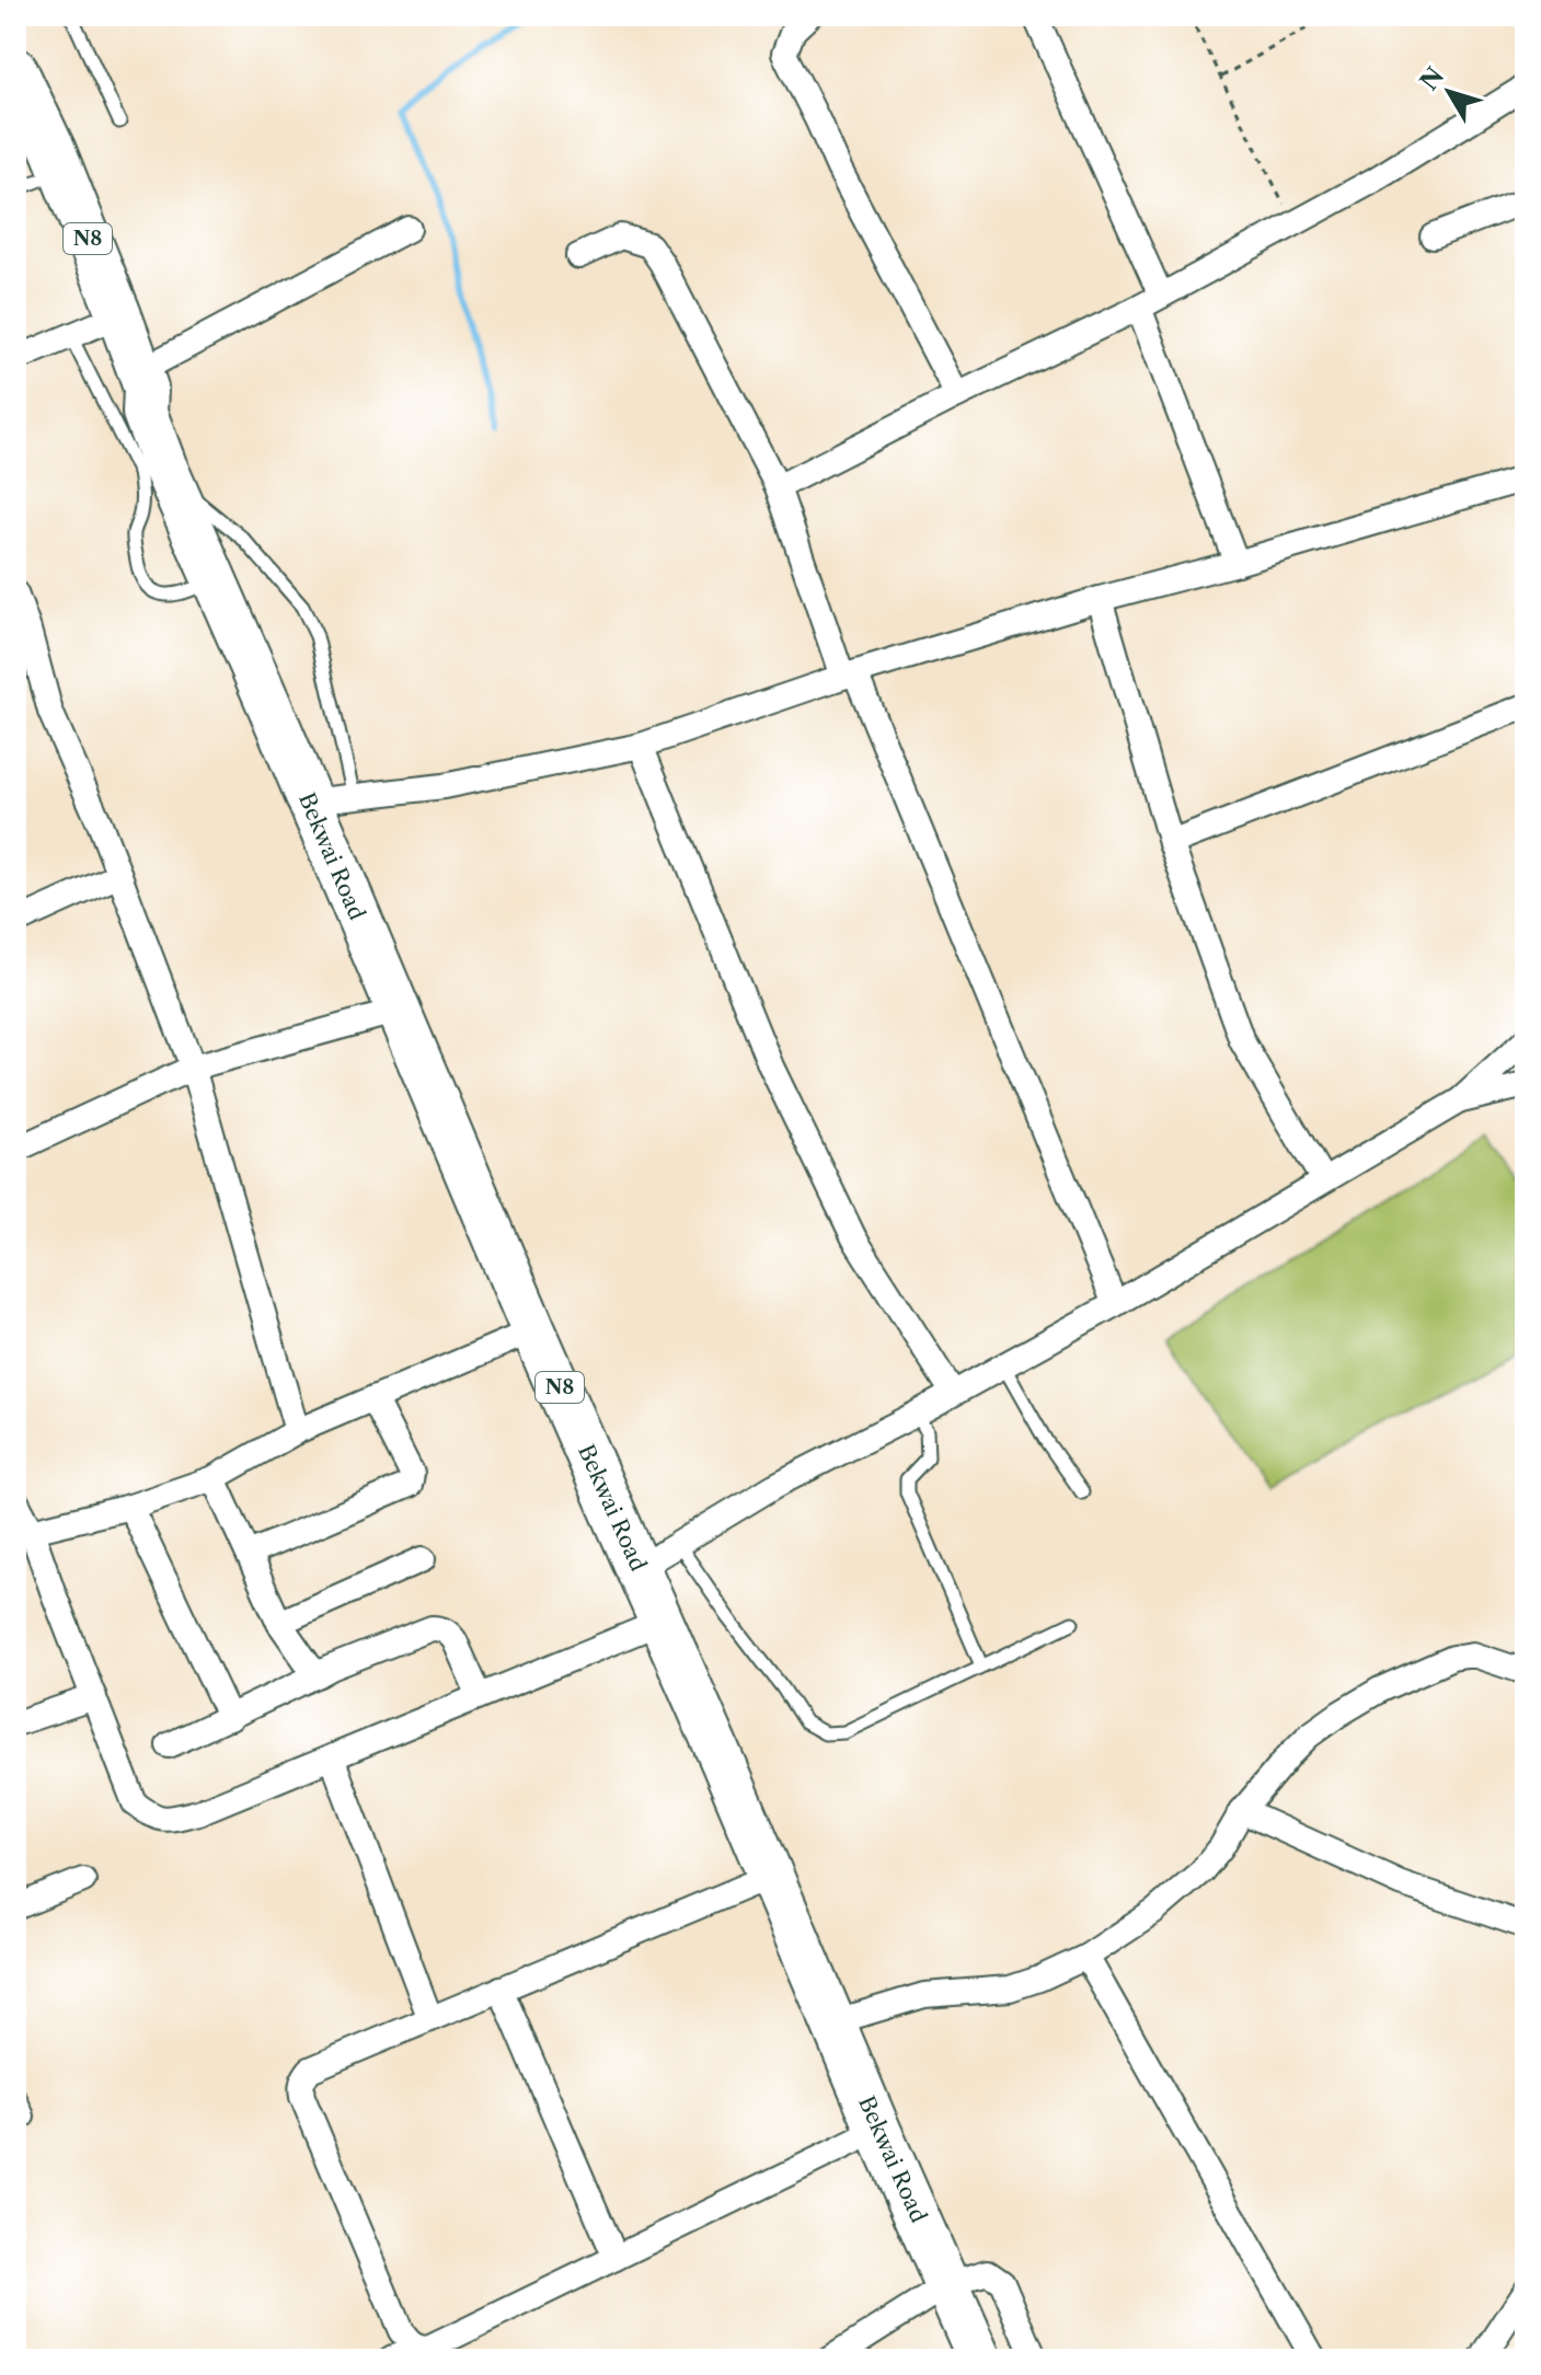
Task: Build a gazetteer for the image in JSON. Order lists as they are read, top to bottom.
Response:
{
  "streets": {
    "highway": ["N8", "Bekwai Road"]
  },
  "north": "top left"
}
